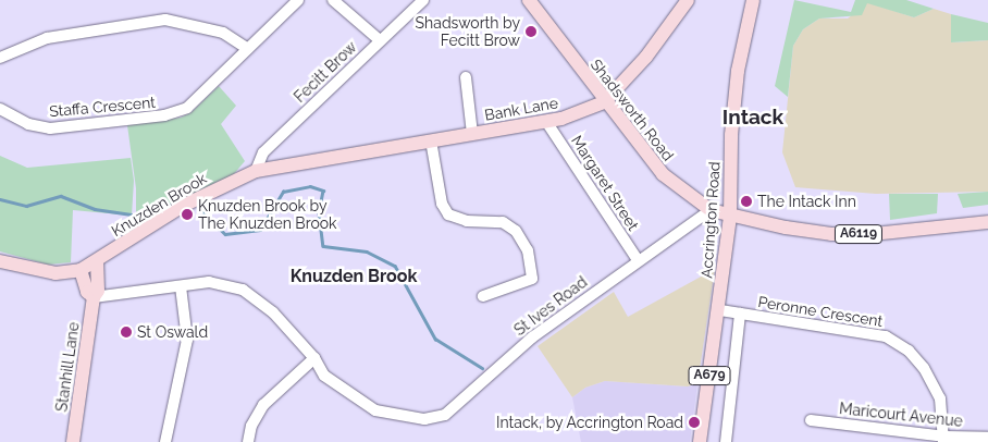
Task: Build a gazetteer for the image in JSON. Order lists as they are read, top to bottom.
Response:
{
  "streets": {
    "main road": [
      "Bank Lane",
      "Shadsworth Road",
      "Knuzden Brook",
      "Accrington Road",
      "A6119",
      "Stanhill Lane",
      "A679"
    ],
    "street": [
      "Fecitt Brow",
      "Staffa Crescent",
      "Margaret Street",
      "St Ives Road",
      "Peronne Crescent",
      "Maricourt Avenue"
    ]
  },
  "crossings": [
    ["Fecitt Brow", "Bank Lane"],
    ["Fecitt Brow", "Knuzden Brook"],
    ["Bank Lane", "Shadsworth Road"],
    ["Bank Lane", "Margaret Street"],
    ["Bank Lane", "Knuzden Brook"],
    ["Shadsworth Road", "Accrington Road"],
    ["Shadsworth Road", "A6119"],
    ["Shadsworth Road", "St Ives Road"],
    ["Margaret Street", "St Ives Road"],
    ["Knuzden Brook", "Stanhill Lane"],
    ["Accrington Road", "A6119"],
    ["Accrington Road", "Peronne Crescent"],
    ["St Ives Road", "Stanhill Lane"],
    ["Peronne Crescent", "Maricourt Avenue"]
  ],
  "districts": ["Intack", "Knuzden Brook"],
  "places": [
    "Shadsworth by Fecitt Brow",
    "The Intack Inn",
    "Knuzden Brook by The Knuzden Brook",
    "St Oswald",
    "Intack, by Accrington Road"
  ]
}
